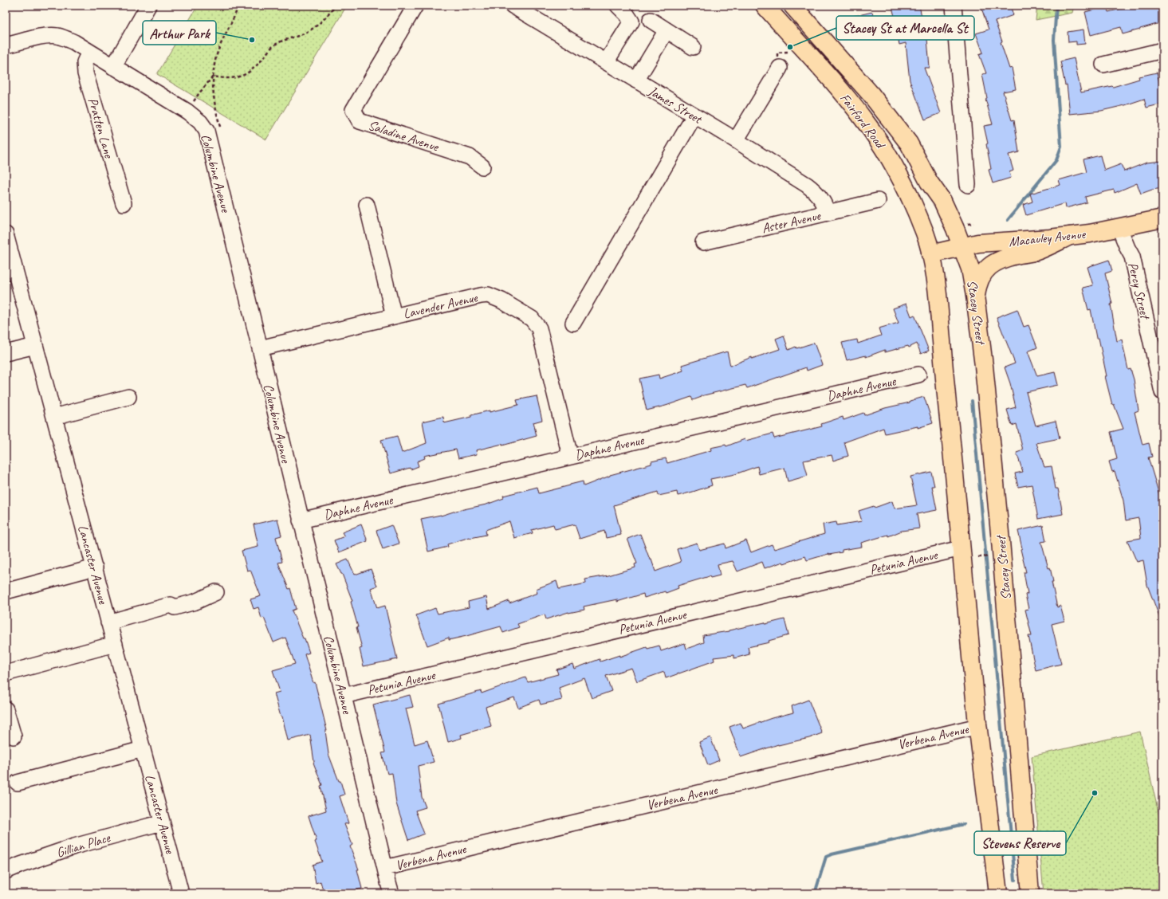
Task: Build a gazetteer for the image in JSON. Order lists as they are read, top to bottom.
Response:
{
  "streets": {
    "main road": ["Fairford Road", "Macauley Avenue", "Stacey Street"],
    "street": [
      "James Street",
      "Pratten Lane",
      "Saladine Avenue",
      "Columbine Avenue",
      "Aster Avenue",
      "Percy Street",
      "Lavender Avenue",
      "Daphne Avenue",
      "Petunia Avenue",
      "Lancaster Avenue",
      "Verbena Avenue",
      "Gillian Place"
    ]
  },
  "crossings": [
    ["James Street", "Aster Avenue"],
    ["Fairford Road", "Macauley Avenue"],
    ["Fairford Road", "Stacey Street"],
    ["Pratten Lane", "Columbine Avenue"],
    ["Columbine Avenue", "Lavender Avenue"],
    ["Columbine Avenue", "Daphne Avenue"],
    ["Columbine Avenue", "Petunia Avenue"],
    ["Columbine Avenue", "Verbena Avenue"],
    ["Macauley Avenue", "Percy Street"],
    ["Macauley Avenue", "Stacey Street"],
    ["Lavender Avenue", "Daphne Avenue"],
    ["Lancaster Avenue", "Gillian Place"]
  ],
  "places": ["Arthur Park", "Stacey St at Marcella St", "Stevens Reserve"]
}
